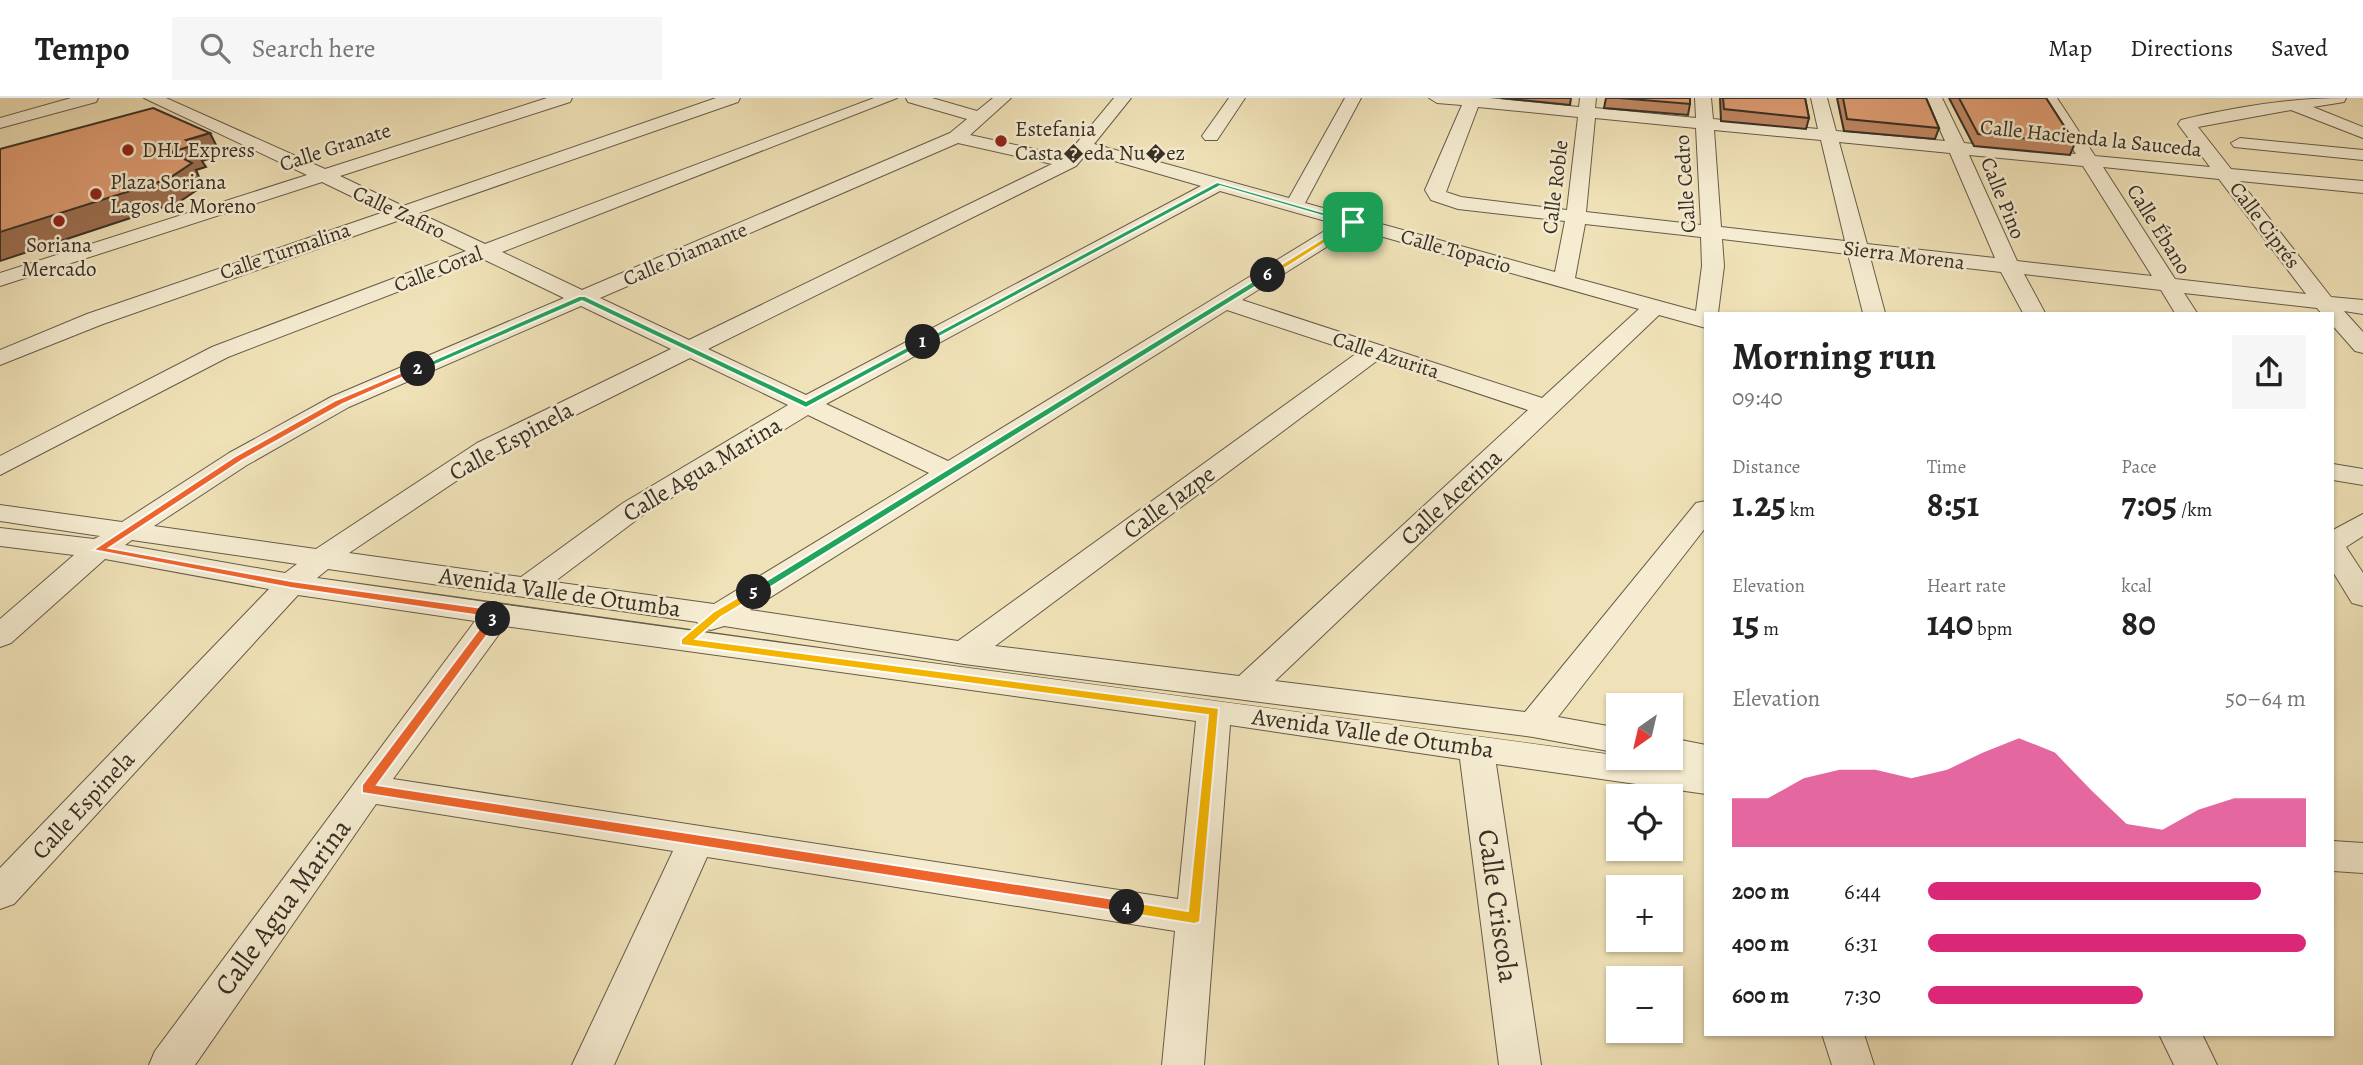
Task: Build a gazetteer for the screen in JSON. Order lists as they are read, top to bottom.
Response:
{
  "streets": {
    "street": [
      "Calle Hacienda la Sauceda",
      "Calle Granate",
      "Calle Cedro",
      "Calle Roble",
      "Calle Pino",
      "Calle Zafiro",
      "Calle Ciprés",
      "Calle Ébano",
      "Calle Turmalina",
      "Calle Topacio",
      "Calle Diamante",
      "Sierra Morena",
      "Calle Coral",
      "Calle Azurita",
      "Calle Espinela",
      "Calle Agua Marina",
      "Calle Acerina",
      "Calle Jazpe",
      "Avenida Valle de Otumba",
      "Calle Criscola"
    ]
  },
  "crossings": [
    ["Calle Hacienda la Sauceda", "Calle Cedro"],
    ["Calle Hacienda la Sauceda", "Calle Roble"],
    ["Calle Hacienda la Sauceda", "Calle Pino"],
    ["Calle Hacienda la Sauceda", "Calle Ciprés"],
    ["Calle Hacienda la Sauceda", "Calle Ébano"],
    ["Calle Hacienda la Sauceda", "Sierra Morena"],
    ["Calle Granate", "Calle Zafiro"],
    ["Calle Cedro", "Sierra Morena"],
    ["Calle Roble", "Calle Topacio"],
    ["Calle Roble", "Sierra Morena"],
    ["Calle Pino", "Sierra Morena"],
    ["Calle Zafiro", "Calle Turmalina"],
    ["Calle Zafiro", "Calle Diamante"],
    ["Calle Zafiro", "Calle Coral"],
    ["Calle Zafiro", "Calle Espinela"],
    ["Calle Zafiro", "Calle Agua Marina"],
    ["Calle Ciprés", "Sierra Morena"],
    ["Calle Ébano", "Sierra Morena"],
    ["Calle Topacio", "Calle Diamante"],
    ["Calle Topacio", "Calle Espinela"],
    ["Calle Topacio", "Calle Agua Marina"],
    ["Calle Topacio", "Calle Acerina"],
    ["Calle Diamante", "Avenida Valle de Otumba"],
    ["Calle Azurita", "Calle Acerina"],
    ["Calle Azurita", "Calle Jazpe"],
    ["Calle Espinela", "Avenida Valle de Otumba"],
    ["Calle Agua Marina", "Avenida Valle de Otumba"],
    ["Calle Acerina", "Avenida Valle de Otumba"],
    ["Calle Jazpe", "Avenida Valle de Otumba"],
    ["Avenida Valle de Otumba", "Calle Criscola"]
  ],
  "places": [
    "Estefania Casta�eda Nu�ez",
    "DHL Express",
    "Plaza Soriana Lagos de Moreno",
    "Soriana Mercado"
  ],
  "north": "bottom left",
  "page": {
    "header": "Tempo",
    "search": "Search here",
    "nav": ["Map", "Directions", "Saved"],
    "pins": [
      "6",
      "1",
      "2",
      "5",
      "3",
      "4"
    ],
    "heading": ["Morning run", "09:40"],
    "stats": [
      ["Distance", "1.25 km"],
      ["Time", "8:51"],
      ["Pace", "7:05 /km"],
      ["Elevation", "15 m"],
      ["Heart rate", "140 bpm"],
      ["kcal", "80"]
    ],
    "chart": ["Elevation", "50–64 m"],
    "map_buttons": ["+", "−"],
    "list": [
      {
        "name": "200 m",
        "note": "6:44"
      },
      {
        "name": "400 m",
        "note": "6:31"
      },
      {
        "name": "600 m",
        "note": "7:30"
      }
    ]
  }
}
